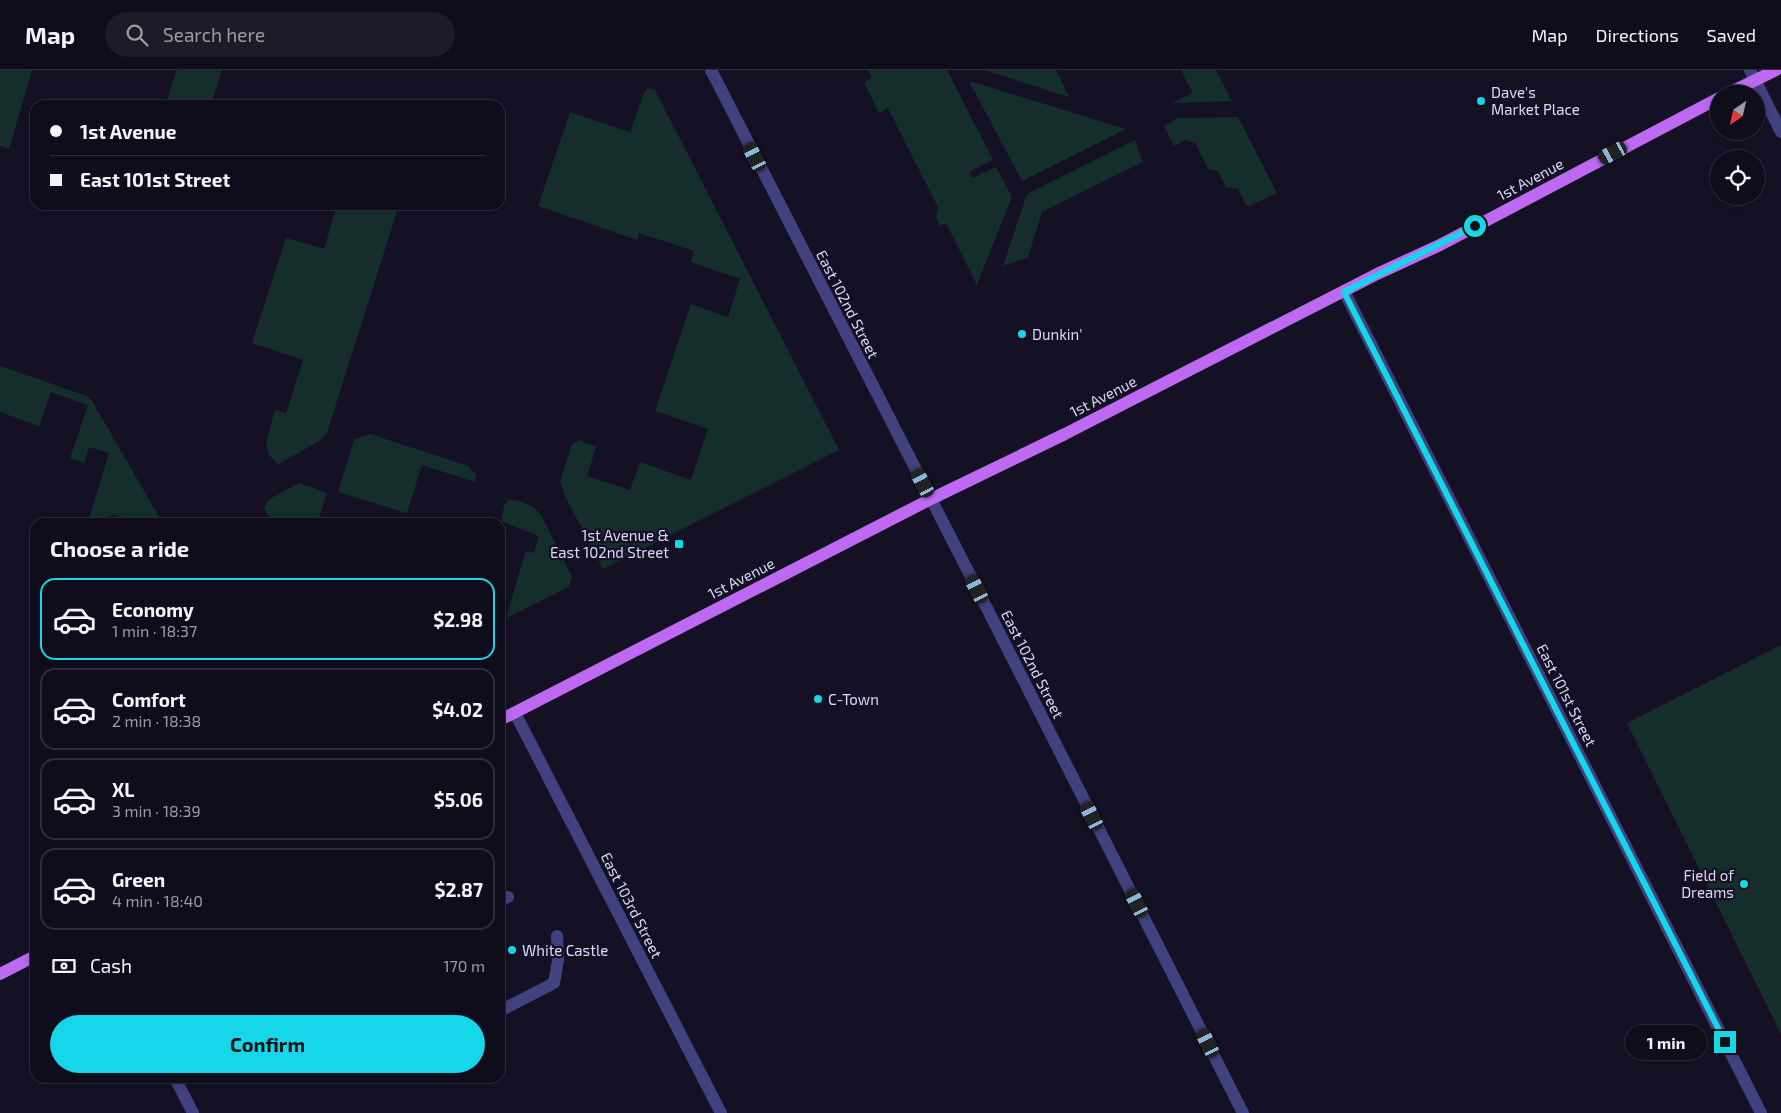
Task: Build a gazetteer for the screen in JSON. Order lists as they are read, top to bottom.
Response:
{
  "streets": {
    "main road": ["1st Avenue"],
    "street": ["East 102nd Street", "East 101st Street", "East 103rd Street"]
  },
  "crossings": [
    ["1st Avenue", "East 102nd Street"],
    ["1st Avenue", "East 101st Street"],
    ["1st Avenue", "East 103rd Street"]
  ],
  "places": {
    "other": [
      "Dave's Market Place",
      "Dunkin'",
      "C-Town",
      "Field of Dreams",
      "White Castle"
    ],
    "transit": ["1st Avenue & East 102nd Street"]
  },
  "north": "bottom left",
  "page": {
    "header": "Map",
    "search": "Search here",
    "nav": ["Map", "Directions", "Saved"],
    "banner": ["1st Avenue", "East 101st Street"],
    "heading": "Choose a ride",
    "list": [
      {
        "name": "Economy",
        "note": "1 min · 18:37",
        "value": "$2.98"
      },
      {
        "name": "Comfort",
        "note": "2 min · 18:38",
        "value": "$4.02"
      },
      {
        "name": "XL",
        "note": "3 min · 18:39",
        "value": "$5.06"
      },
      {
        "name": "Green",
        "note": "4 min · 18:40",
        "value": "$2.87"
      }
    ],
    "pay": ["Cash", "170 m"],
    "buttons": "Confirm",
    "bubble": "1 min"
  }
}
